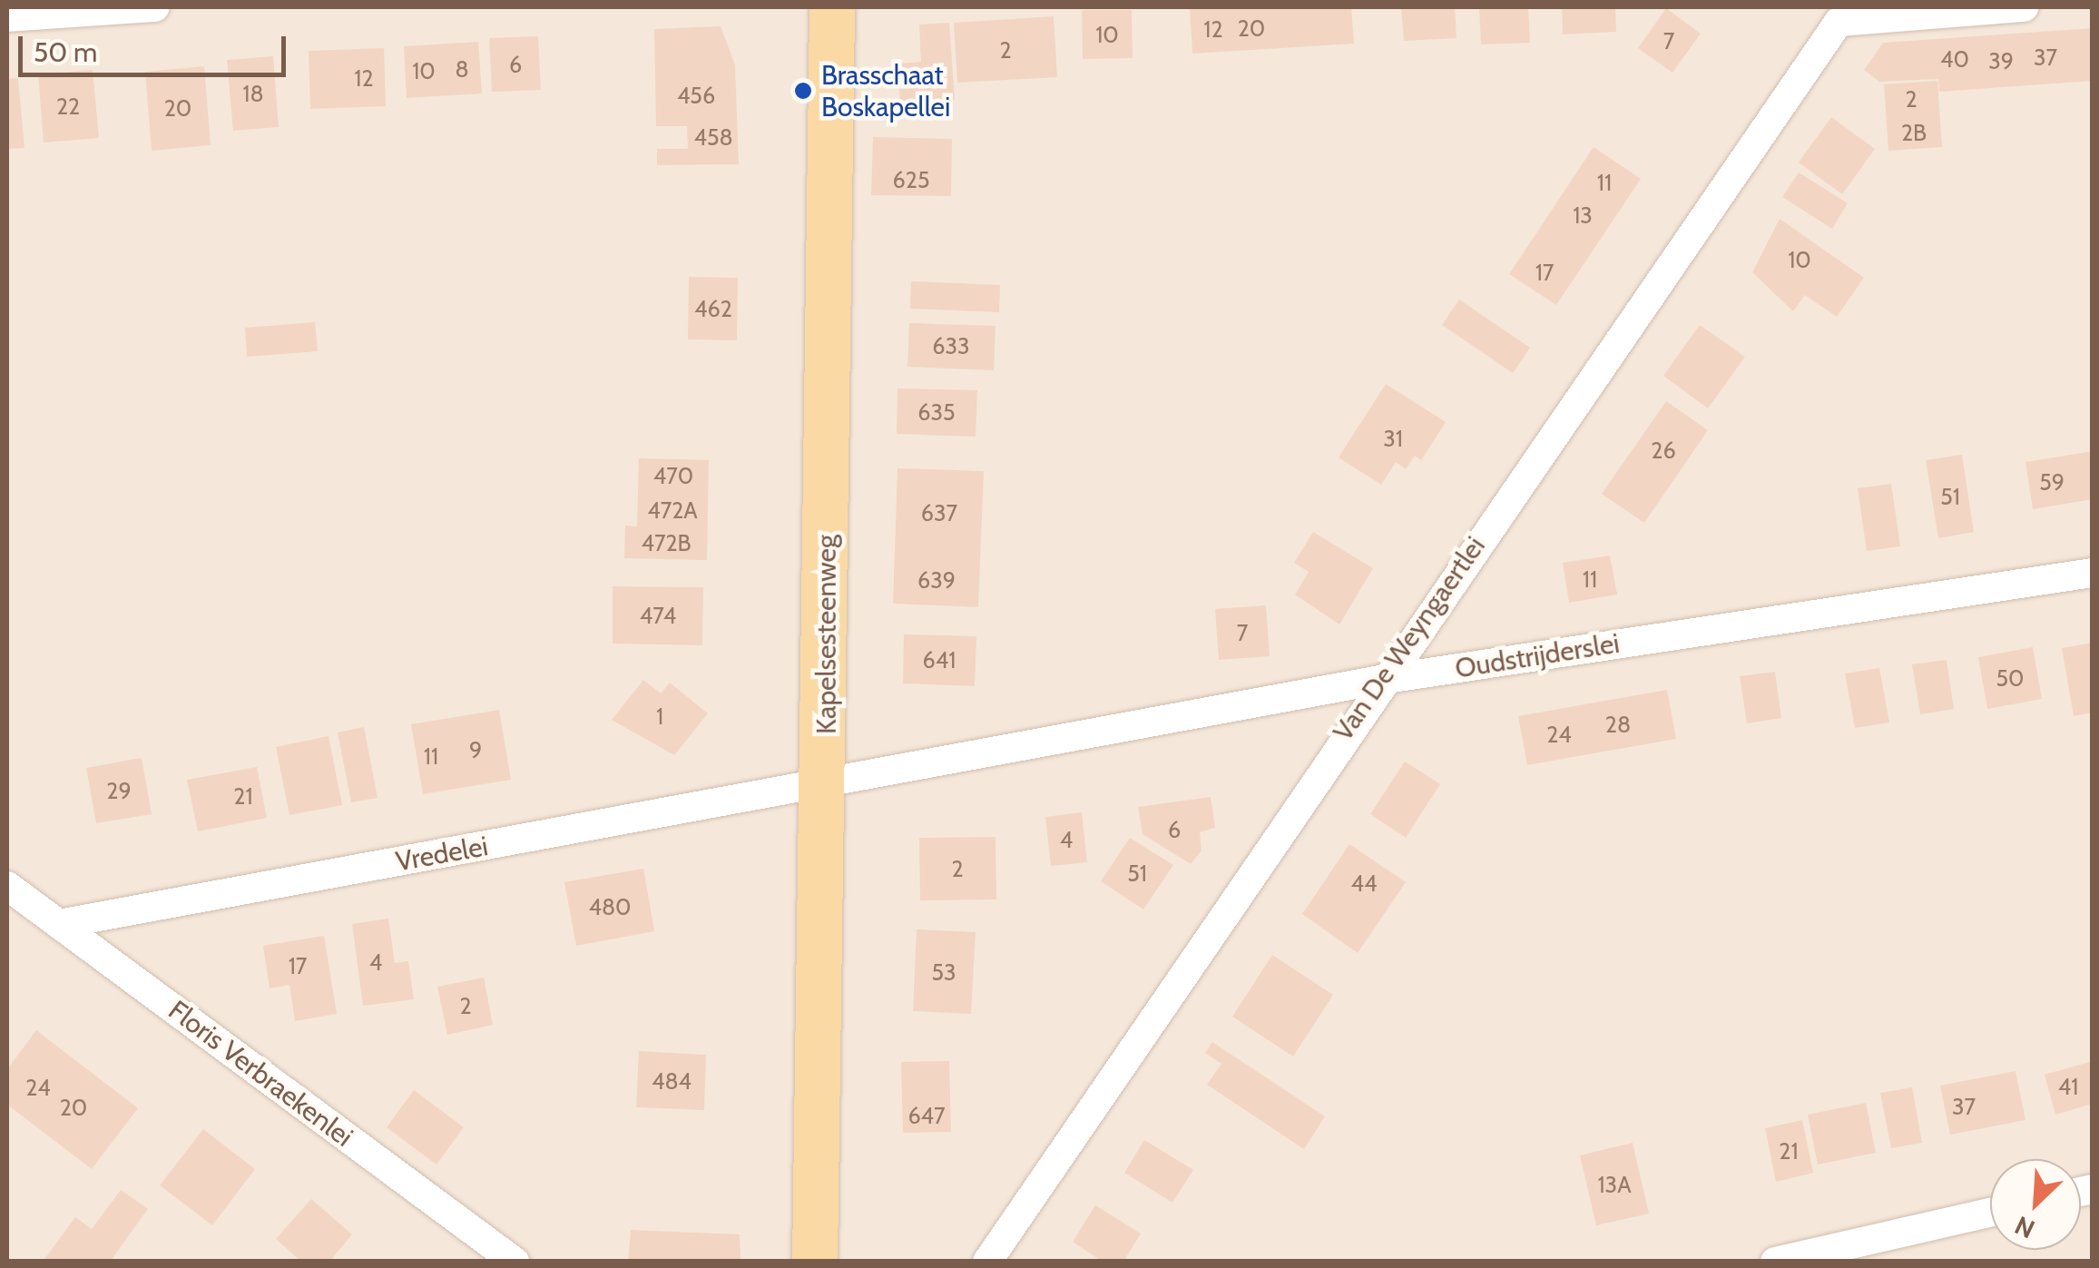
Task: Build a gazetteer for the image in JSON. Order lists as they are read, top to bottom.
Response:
{
  "streets": {
    "main road": ["Kapelsesteenweg"],
    "street": [
      "Van De Weyngaertlei",
      "Oudstrijderslei",
      "Vredelei",
      "Floris Verbraekenlei"
    ]
  },
  "crossings": [
    ["Kapelsesteenweg", "Oudstrijderslei"],
    ["Kapelsesteenweg", "Vredelei"],
    ["Van De Weyngaertlei", "Oudstrijderslei"],
    ["Oudstrijderslei", "Vredelei"],
    ["Vredelei", "Floris Verbraekenlei"]
  ],
  "places": ["Brasschaat Boskapellei"],
  "house_numbers": [
    "20",
    "12",
    "10",
    "7",
    "2",
    "37",
    "40",
    "39",
    "6",
    "8",
    "10",
    "12",
    "18",
    "456",
    "2",
    "22",
    "20",
    "2B",
    "458",
    "625",
    "11",
    "13",
    "10",
    "17",
    "462",
    "633",
    "635",
    "31",
    "26",
    "470",
    "59",
    "51",
    "472A",
    "637",
    "472B",
    "11",
    "639",
    "474",
    "7",
    "641",
    "50",
    "1",
    "28",
    "24",
    "9",
    "11",
    "29",
    "21",
    "6",
    "4",
    "2",
    "51",
    "44",
    "480",
    "4",
    "17",
    "53",
    "2",
    "484",
    "41",
    "24",
    "37",
    "20",
    "647",
    "21",
    "13A"
  ],
  "scale_bar": "50 m",
  "north": "bottom left"
}
